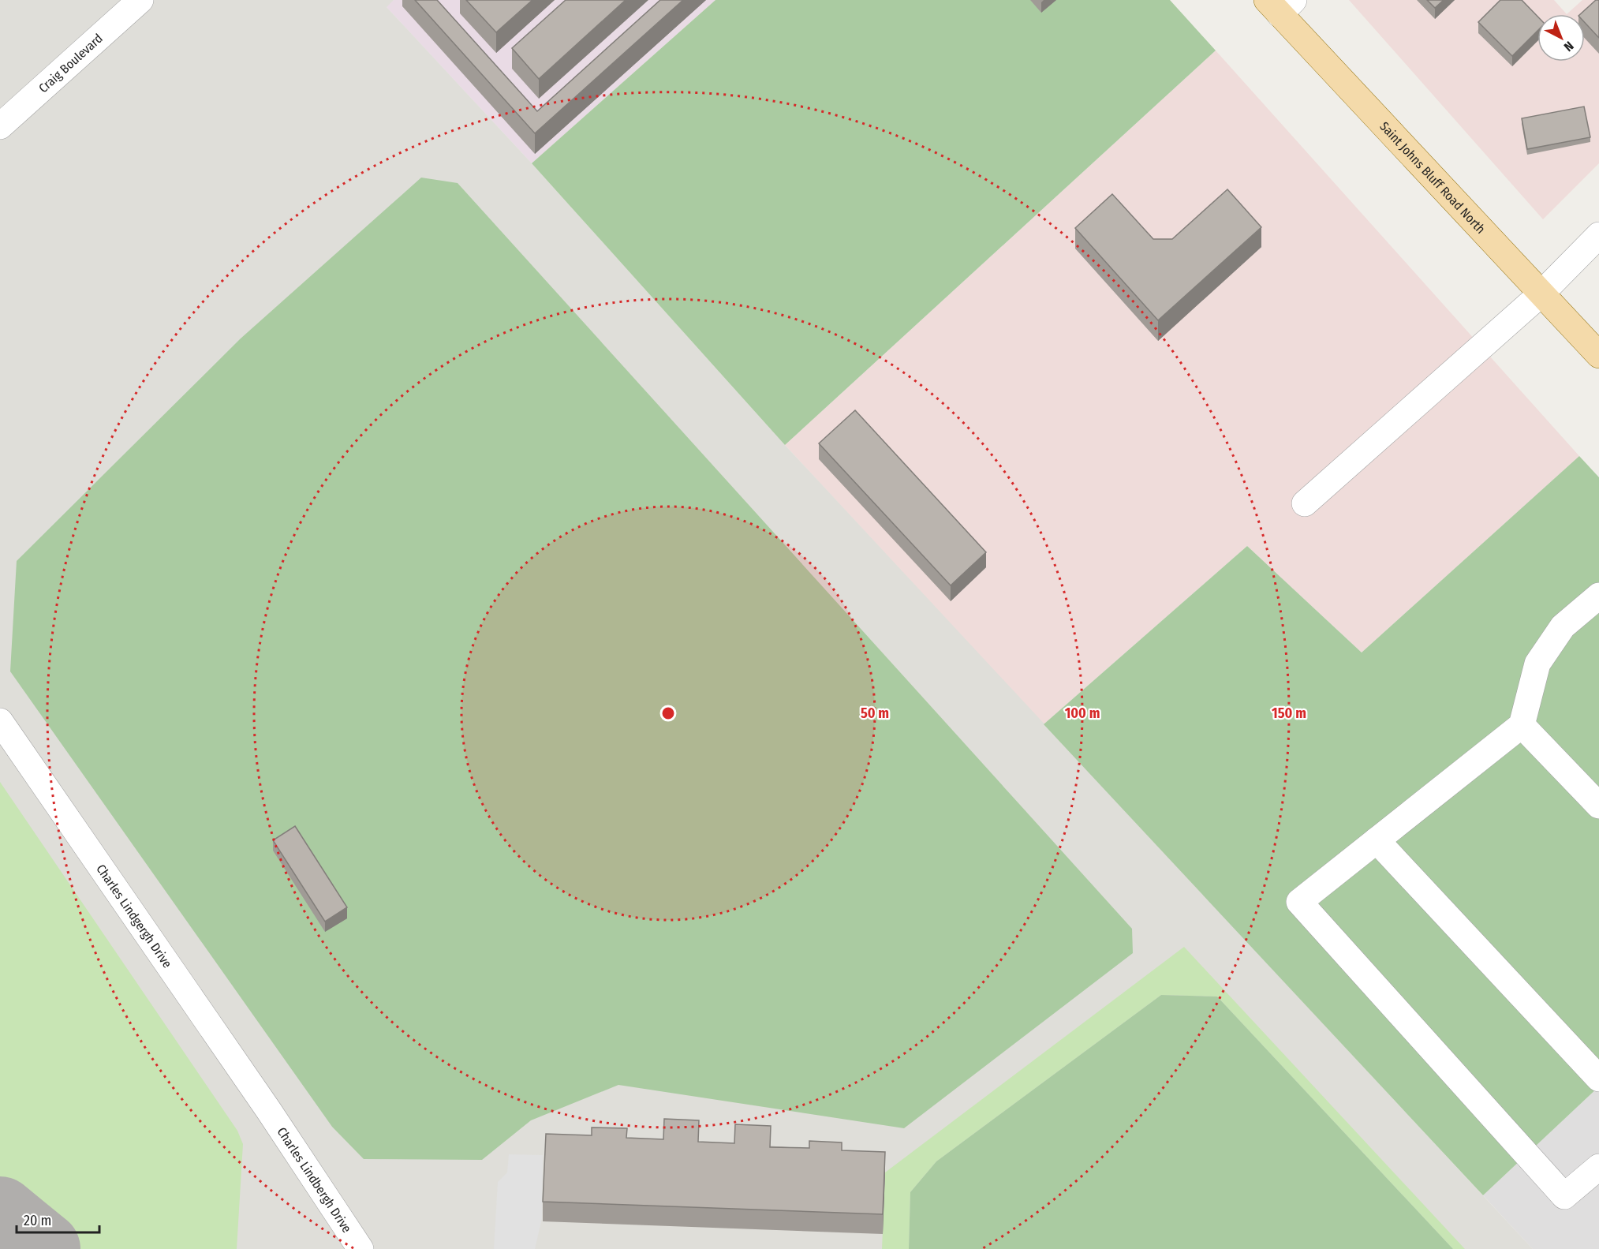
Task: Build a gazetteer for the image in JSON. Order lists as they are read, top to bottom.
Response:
{
  "streets": {
    "main road": ["Saint Johns Bluff Road North"],
    "street": ["Craig Boulevard", "Charles Lindgergh Drive", "Charles Lindbergh Drive"]
  },
  "crossings": [
    ["Charles Lindgergh Drive", "Charles Lindbergh Drive"]
  ],
  "scale_bar": "20 m",
  "north": "bottom right",
  "rings": ["50 m", "100 m", "150 m"]
}
